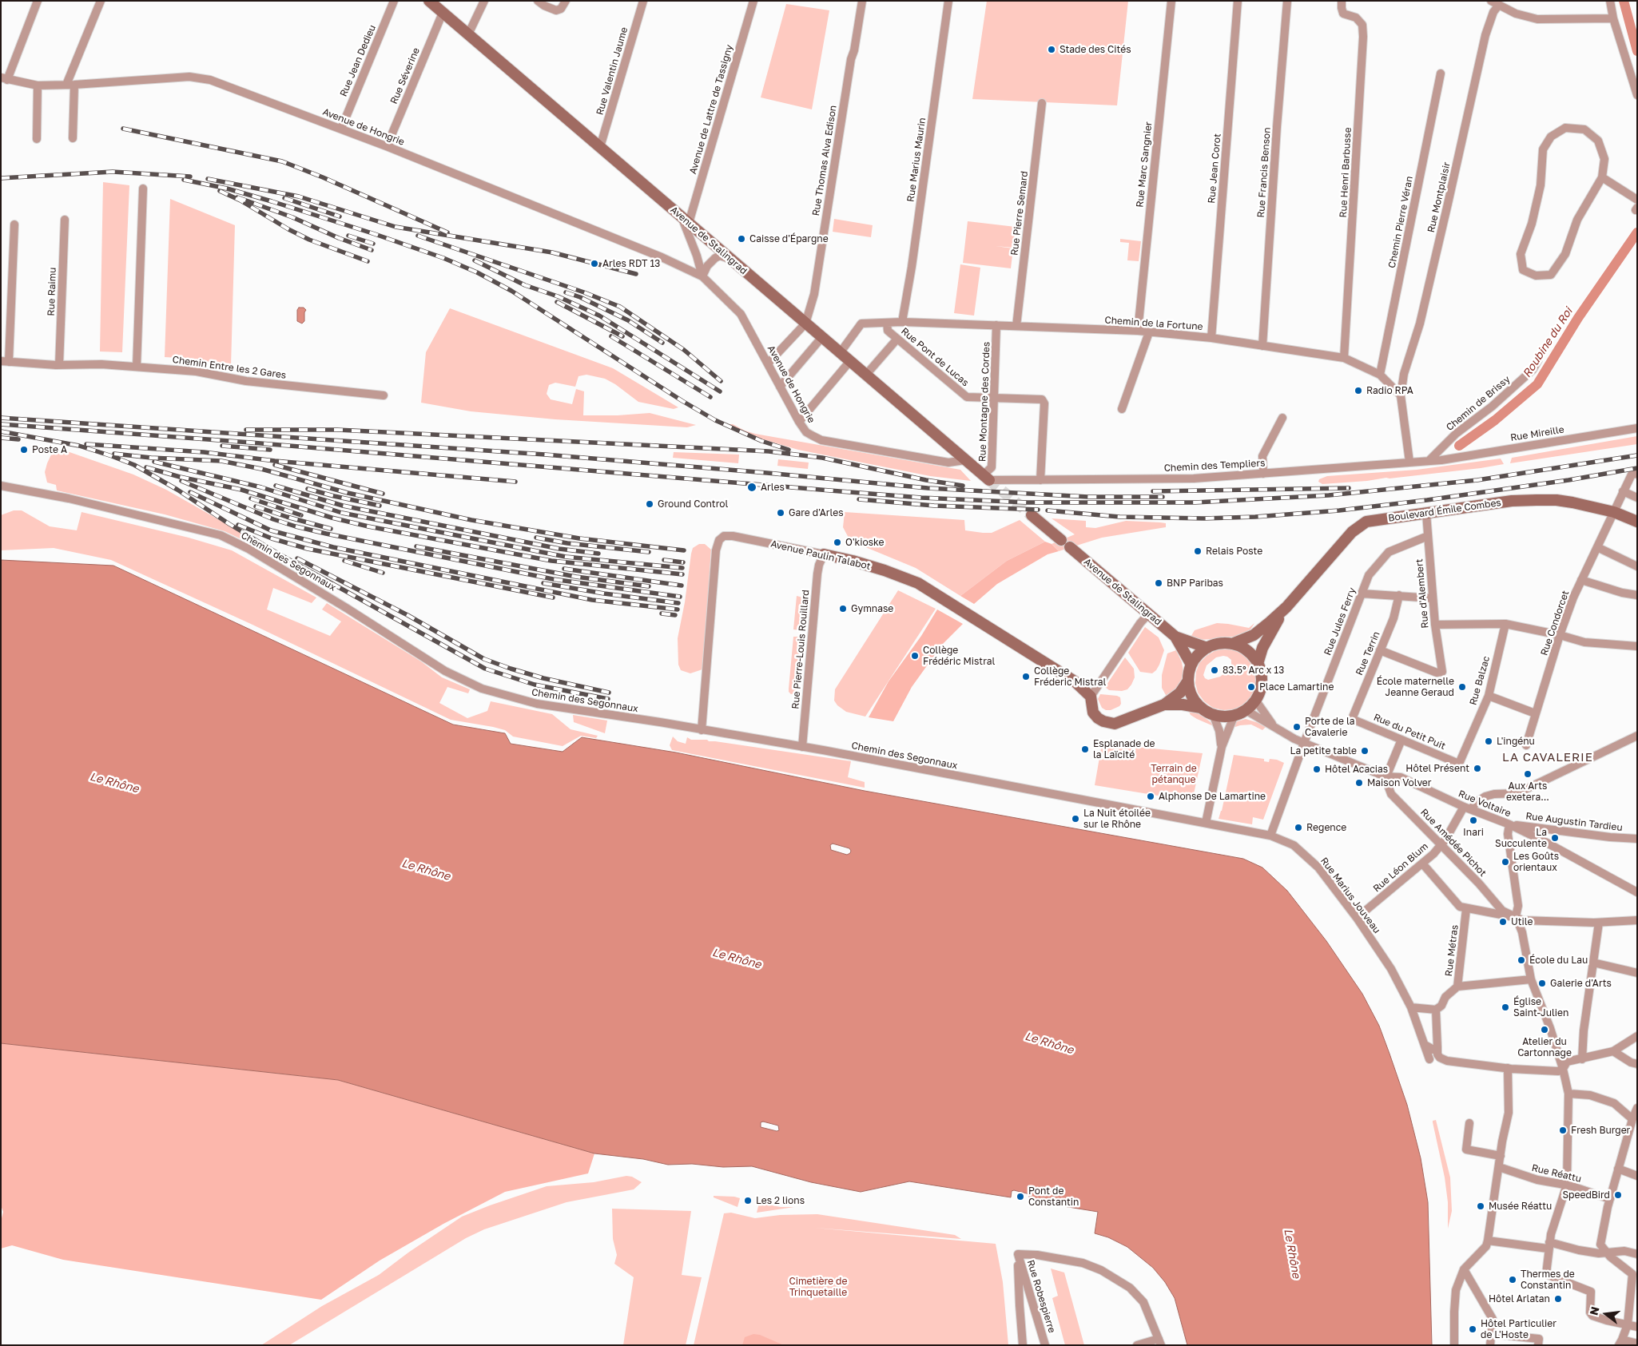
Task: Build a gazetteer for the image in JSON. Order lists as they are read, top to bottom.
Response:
{
  "streets": {
    "main road": ["Avenue de Stalingrad", "Boulevard Émile Combes", "Avenue Paulin Talabot"],
    "street": [
      "Rue Jean Dedieu",
      "Rue Valentin Jaume",
      "Rue Séverine",
      "Avenue de Lattre de Tassigny",
      "Avenue de Hongrie",
      "Rue Marius Maurin",
      "Rue Thomas Alva Edison",
      "Rue Marc Sangnier",
      "Rue Jean Corot",
      "Rue Francis Benson",
      "Rue Henri Barbusse",
      "Rue Montplaisir",
      "Rue Pierre Semard",
      "Chemin Pierre Véran",
      "Rue Raimu",
      "Chemin de la Fortune",
      "Rue Pont de Lucas",
      "Chemin Entre les 2 Gares",
      "Rue Montagne des Cordes",
      "Chemin de Brissy",
      "Rue Mireille",
      "Chemin des Templiers",
      "Chemin des Segonnaux",
      "Rue d'Alembert",
      "Rue Jules Ferry",
      "Rue Condorcet",
      "Rue Pierre-Louis Rouillard",
      "Rue Terrin",
      "Rue Balzac",
      "Rue du Petit Puit",
      "Rue Voltaire",
      "Rue Augustin Tardieu",
      "Rue Amédée Pichot",
      "Rue Léon Blum",
      "Rue Marius Jouveau",
      "Rue Métras",
      "Rue Réattu",
      "Rue Robespierre"
    ]
  },
  "crossings": [
    ["Rue Jean Dedieu", "Avenue de Hongrie"],
    ["Rue Valentin Jaume", "Avenue de Stalingrad"],
    ["Rue Séverine", "Avenue de Hongrie"],
    ["Rue Séverine", "Avenue de Stalingrad"],
    ["Avenue de Lattre de Tassigny", "Avenue de Stalingrad"],
    ["Avenue de Hongrie", "Avenue de Stalingrad"],
    ["Rue Marius Maurin", "Chemin de la Fortune"],
    ["Rue Thomas Alva Edison", "Avenue de Stalingrad"],
    ["Rue Marc Sangnier", "Chemin de la Fortune"],
    ["Rue Jean Corot", "Chemin de la Fortune"],
    ["Rue Francis Benson", "Chemin de la Fortune"],
    ["Rue Henri Barbusse", "Chemin de la Fortune"],
    ["Rue Montplaisir", "Chemin de la Fortune"],
    ["Rue Pierre Semard", "Chemin de la Fortune"],
    ["Chemin Pierre Véran", "Chemin de la Fortune"],
    ["Avenue de Stalingrad", "Chemin de la Fortune"],
    ["Avenue de Stalingrad", "Rue Montagne des Cordes"],
    ["Avenue de Stalingrad", "Chemin des Templiers"],
    ["Avenue de Stalingrad", "Boulevard Émile Combes"],
    ["Avenue de Stalingrad", "Rue Voltaire"],
    ["Rue Raimu", "Chemin Entre les 2 Gares"],
    ["Chemin de la Fortune", "Rue Pont de Lucas"],
    ["Chemin de la Fortune", "Rue Montagne des Cordes"],
    ["Rue Pont de Lucas", "Rue Montagne des Cordes"],
    ["Rue Pont de Lucas", "Chemin des Templiers"],
    ["Rue Montagne des Cordes", "Chemin des Templiers"],
    ["Chemin de Brissy", "Chemin des Templiers"],
    ["Rue Mireille", "Chemin des Templiers"],
    ["Boulevard Émile Combes", "Rue d'Alembert"],
    ["Boulevard Émile Combes", "Rue Condorcet"],
    ["Boulevard Émile Combes", "Rue Voltaire"],
    ["Avenue Paulin Talabot", "Chemin des Segonnaux"],
    ["Avenue Paulin Talabot", "Rue Pierre-Louis Rouillard"],
    ["Chemin des Segonnaux", "Rue Pierre-Louis Rouillard"],
    ["Chemin des Segonnaux", "Rue Marius Jouveau"],
    ["Rue d'Alembert", "Rue Jules Ferry"],
    ["Rue d'Alembert", "Rue Terrin"],
    ["Rue Jules Ferry", "Rue Voltaire"],
    ["Rue Terrin", "Rue du Petit Puit"],
    ["Rue Balzac", "Rue du Petit Puit"],
    ["Rue Voltaire", "Rue Augustin Tardieu"],
    ["Rue Voltaire", "Rue Amédée Pichot"],
    ["Rue Voltaire", "Rue Léon Blum"],
    ["Rue Amédée Pichot", "Rue Léon Blum"],
    ["Rue Léon Blum", "Rue Marius Jouveau"]
  ],
  "districts": ["LA CAVALERIE"],
  "water": ["Roubine du Roi", "Le Rhône"],
  "parks": ["Terrain de pétanque", "Cimetière de Trinquetaille"],
  "places": [
    "Stade des Cités",
    "Caisse d'Épargne",
    "Arles RDT 13",
    "Radio RPA",
    "Poste A",
    "Arles",
    "Ground Control",
    "Gare d'Arles",
    "O'kioske",
    "Relais Poste",
    "BNP Paribas",
    "Gymnase",
    "Collège Frédéric Mistral",
    "83.5° Arc x 13",
    "Collège Fréderic Mistral",
    "Place Lamartine",
    "École maternelle Jeanne Geraud",
    "Porte de la Cavalerie",
    "L'ingénu",
    "Esplanade de la Laïcité",
    "La petite table",
    "Hôtel Présent",
    "Hôtel Acacias",
    "Aux Arts exetera...",
    "Maison Volver",
    "Alphonse De Lamartine",
    "La Nuit étoilée sur le Rhône",
    "Inari",
    "Regence",
    "La Succulente",
    "Les Goûts orientaux",
    "Utile",
    "École du Lau",
    "Galerie d'Arts",
    "Église Saint-Julien",
    "Atelier du Cartonnage",
    "Fresh Burger",
    "SpeedBird",
    "Pont de Constantin",
    "Les 2 lions",
    "Musée Réattu",
    "Thermes de Constantin",
    "Hôtel Arlatan",
    "Hôtel Particulier de L'Hoste"
  ],
  "north": "left"
}
